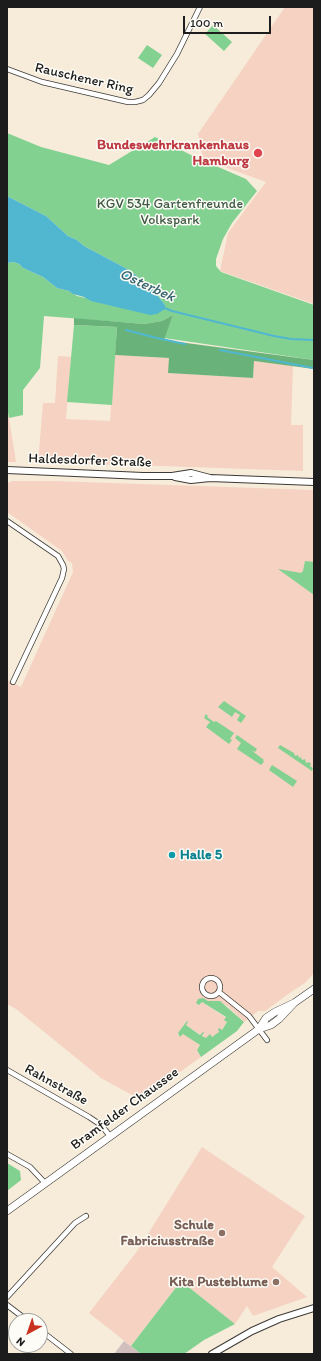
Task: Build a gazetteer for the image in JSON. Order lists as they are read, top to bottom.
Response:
{
  "streets": {
    "main road": ["Bramfelder Chaussee"],
    "street": ["Rauschener Ring", "Haldesdorfer Straße", "Rahnstraße"]
  },
  "crossings": [
    ["Rahnstraße", "Bramfelder Chaussee"]
  ],
  "water": ["Osterbek"],
  "parks": ["KGV 534 Gartenfreunde Volkspark"],
  "places": [
    "Bundeswehrkrankenhaus Hamburg",
    "Halle 5",
    "Schule Fabriciusstraße",
    "Kita Pusteblume"
  ],
  "scale_bar": "100 m",
  "north": "bottom left"
}
